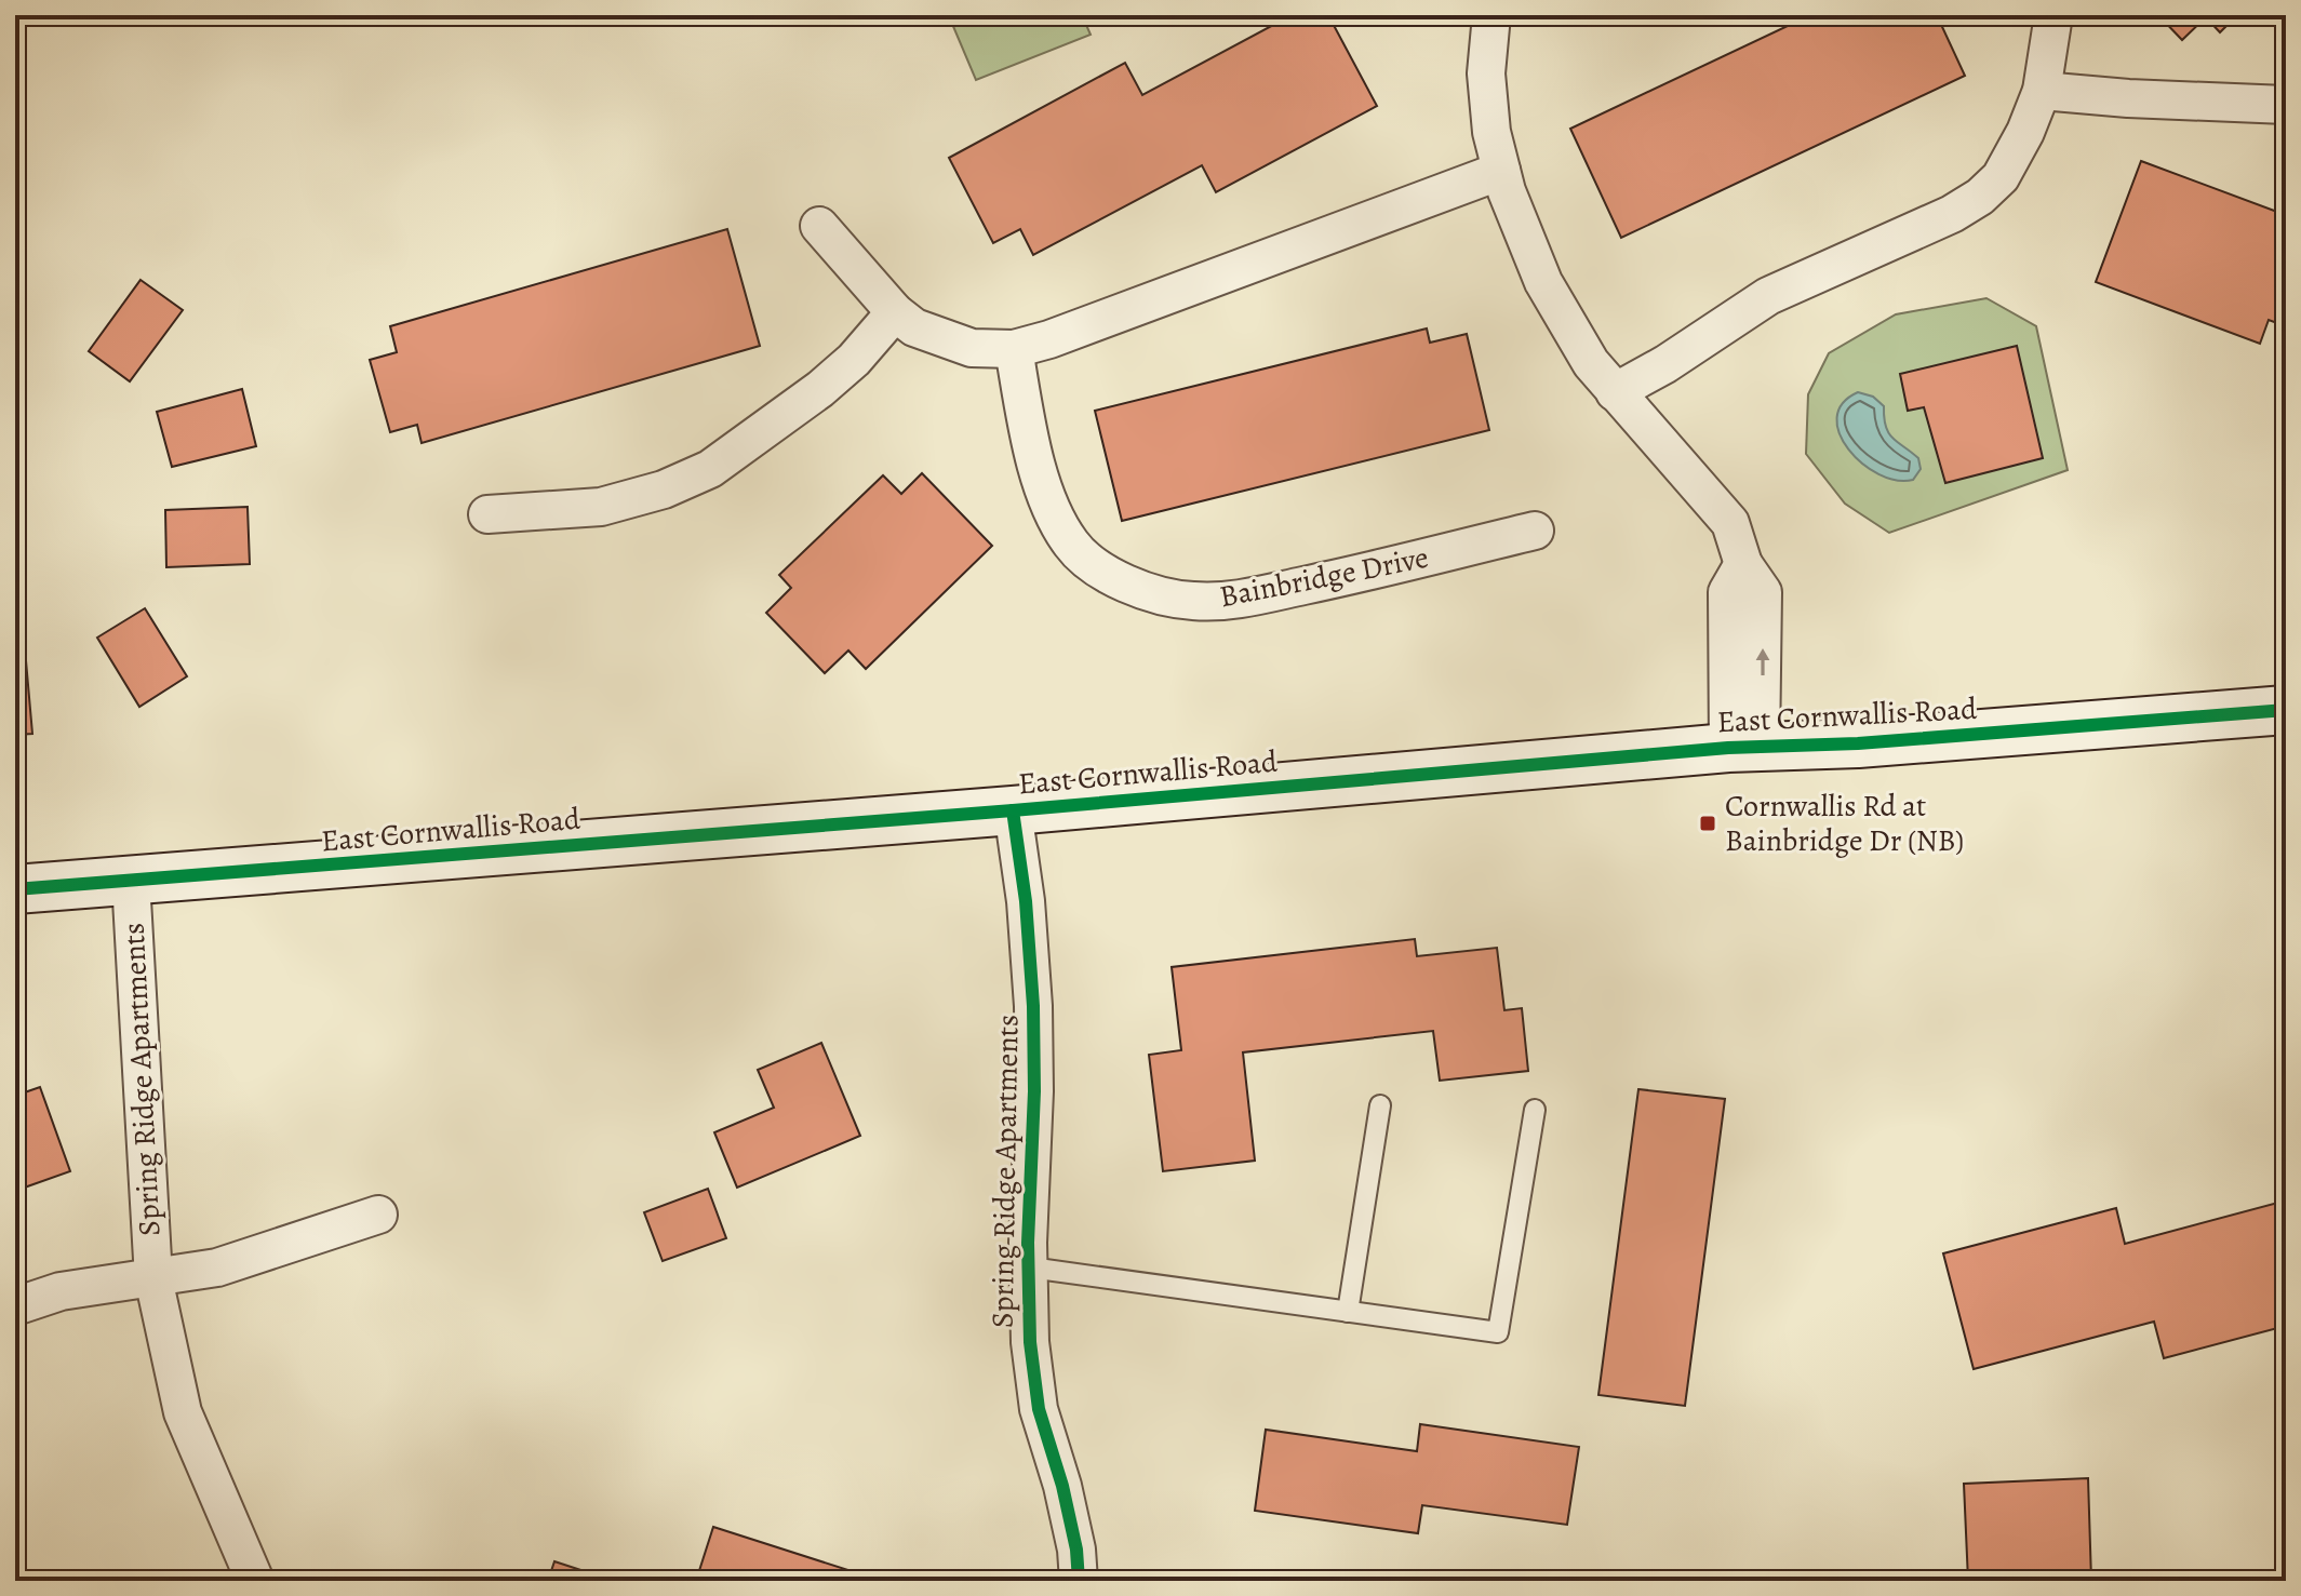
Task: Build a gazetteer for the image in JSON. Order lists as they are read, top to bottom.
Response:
{
  "streets": {
    "street": ["Bainbridge Drive", "East Cornwallis Road", "Spring Ridge Apartments"]
  },
  "crossings": [
    ["East Cornwallis Road", "Spring Ridge Apartments"]
  ],
  "places": {
    "transit": ["Cornwallis Rd at Bainbridge Dr (NB)"]
  }
}
